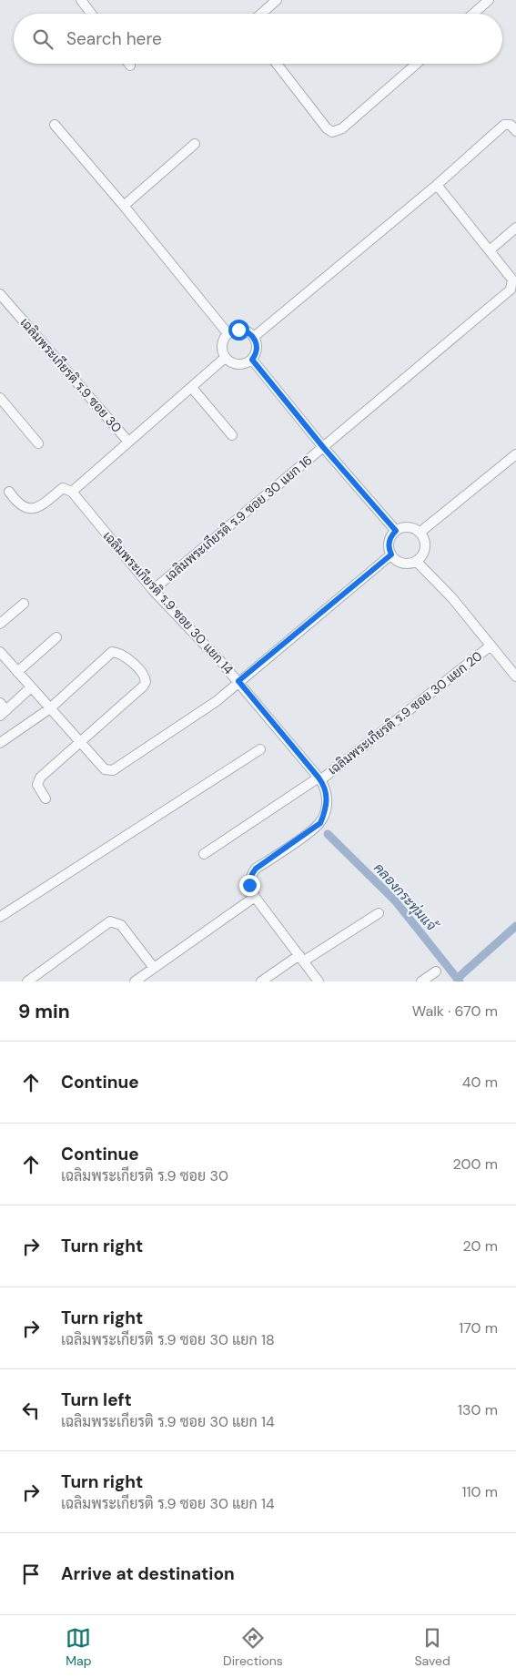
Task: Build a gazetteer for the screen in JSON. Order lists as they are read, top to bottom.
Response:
{
  "streets": {
    "street": [
      "เฉลิมพระเกียรติ ร.9 ซอย 30",
      "เฉลิมพระเกียรติ ร.9 ซอย 30 แยก 16",
      "เฉลิมพระเกียรติ ร.9 ซอย 30 แยก 14",
      "เฉลิมพระเกียรติ ร.9 ซอย 30 แยก 20"
    ]
  },
  "crossings": [
    ["เฉลิมพระเกียรติ ร.9 ซอย 30 แยก 16", "เฉลิมพระเกียรติ ร.9 ซอย 30 แยก 14"],
    ["เฉลิมพระเกียรติ ร.9 ซอย 30 แยก 14", "เฉลิมพระเกียรติ ร.9 ซอย 30 แยก 20"]
  ],
  "water": ["คลองกระทุ่มแจ้"],
  "page": {
    "search": "Search here",
    "heading": ["9 min", "Walk · 670 m"],
    "list": [
      ["Continue", "40 m"],
      ["Continue", "เฉลิมพระเกียรติ ร.9 ซอย 30", "200 m"],
      ["Turn right", "20 m"],
      ["Turn right", "เฉลิมพระเกียรติ ร.9 ซอย 30 แยก 18", "170 m"],
      ["Turn left", "เฉลิมพระเกียรติ ร.9 ซอย 30 แยก 14", "130 m"],
      ["Turn right", "เฉลิมพระเกียรติ ร.9 ซอย 30 แยก 14", "110 m"],
      "Arrive at destination"
    ],
    "nav": ["Map", "Directions", "Saved"]
  }
}
